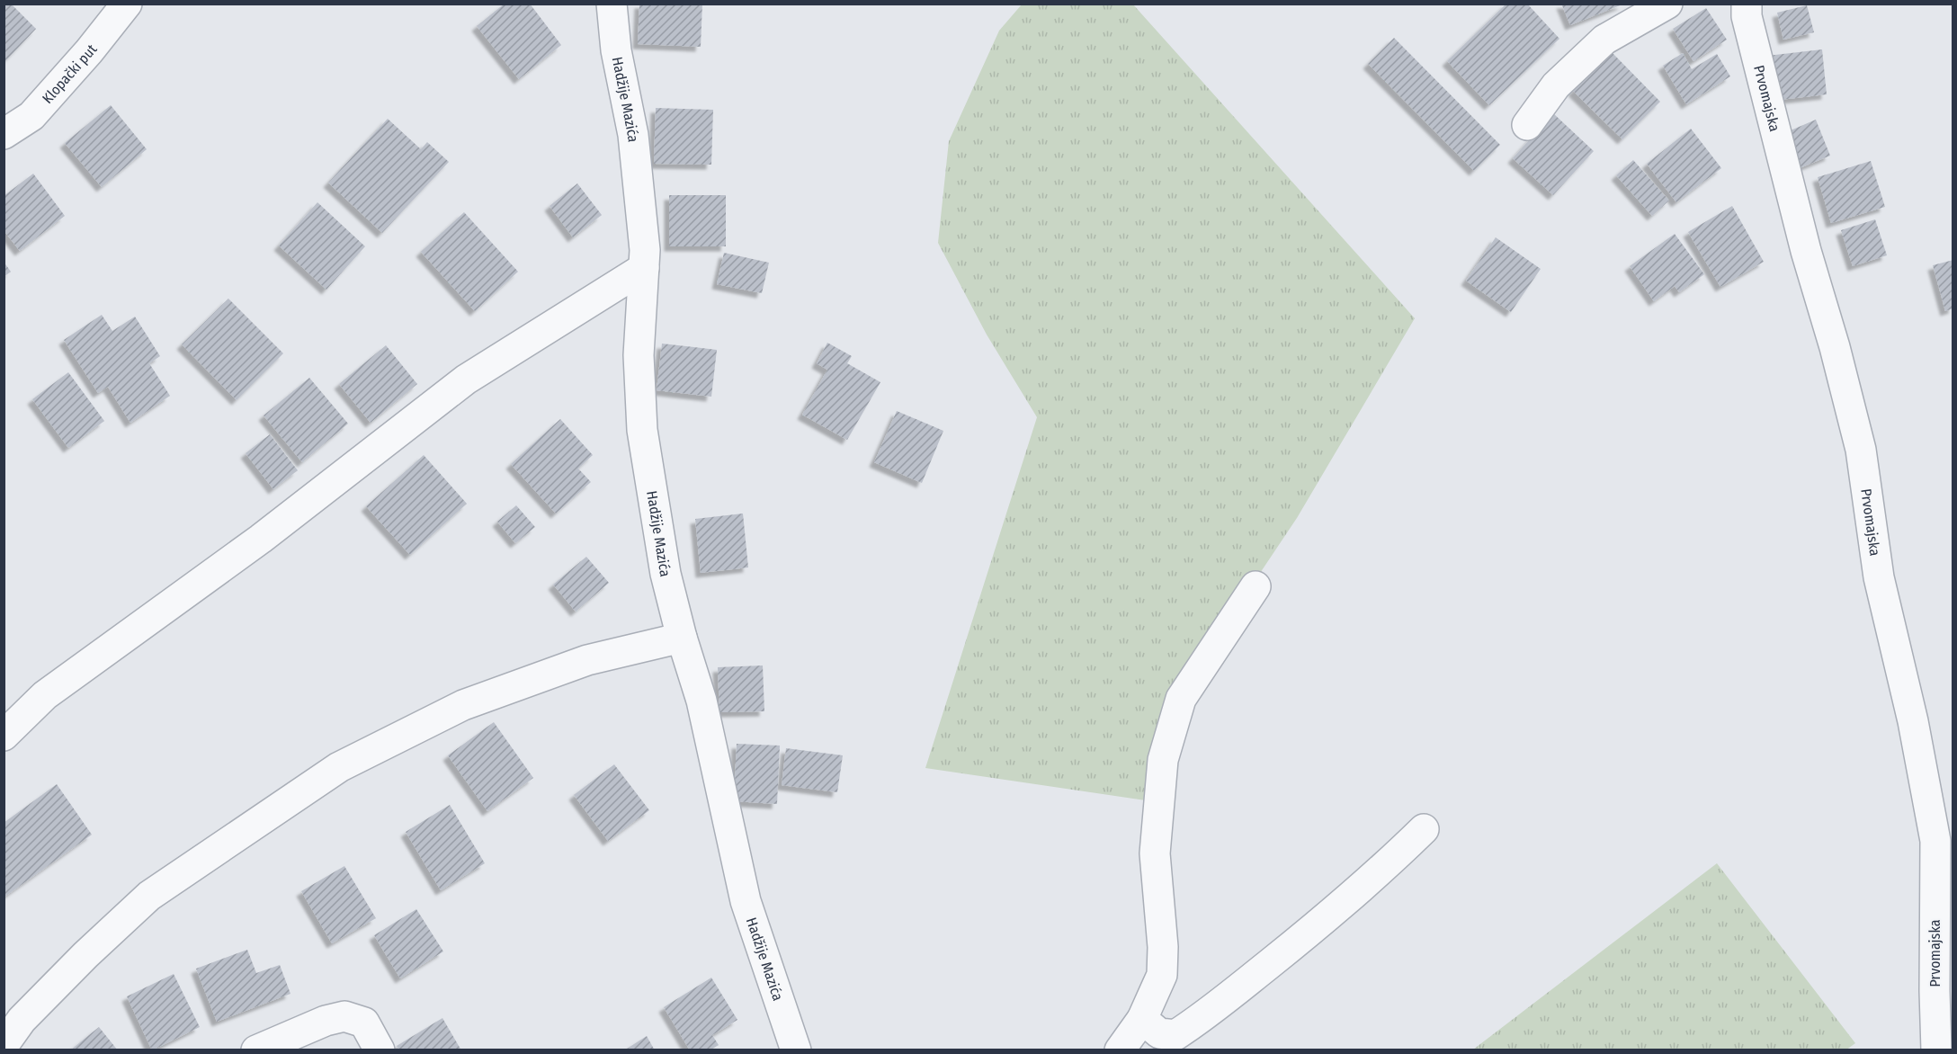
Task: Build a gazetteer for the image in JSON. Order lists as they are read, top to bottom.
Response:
{
  "streets": {
    "street": ["Klopački put", "Prvomajska", "Hadžije Mazića"]
  }
}
